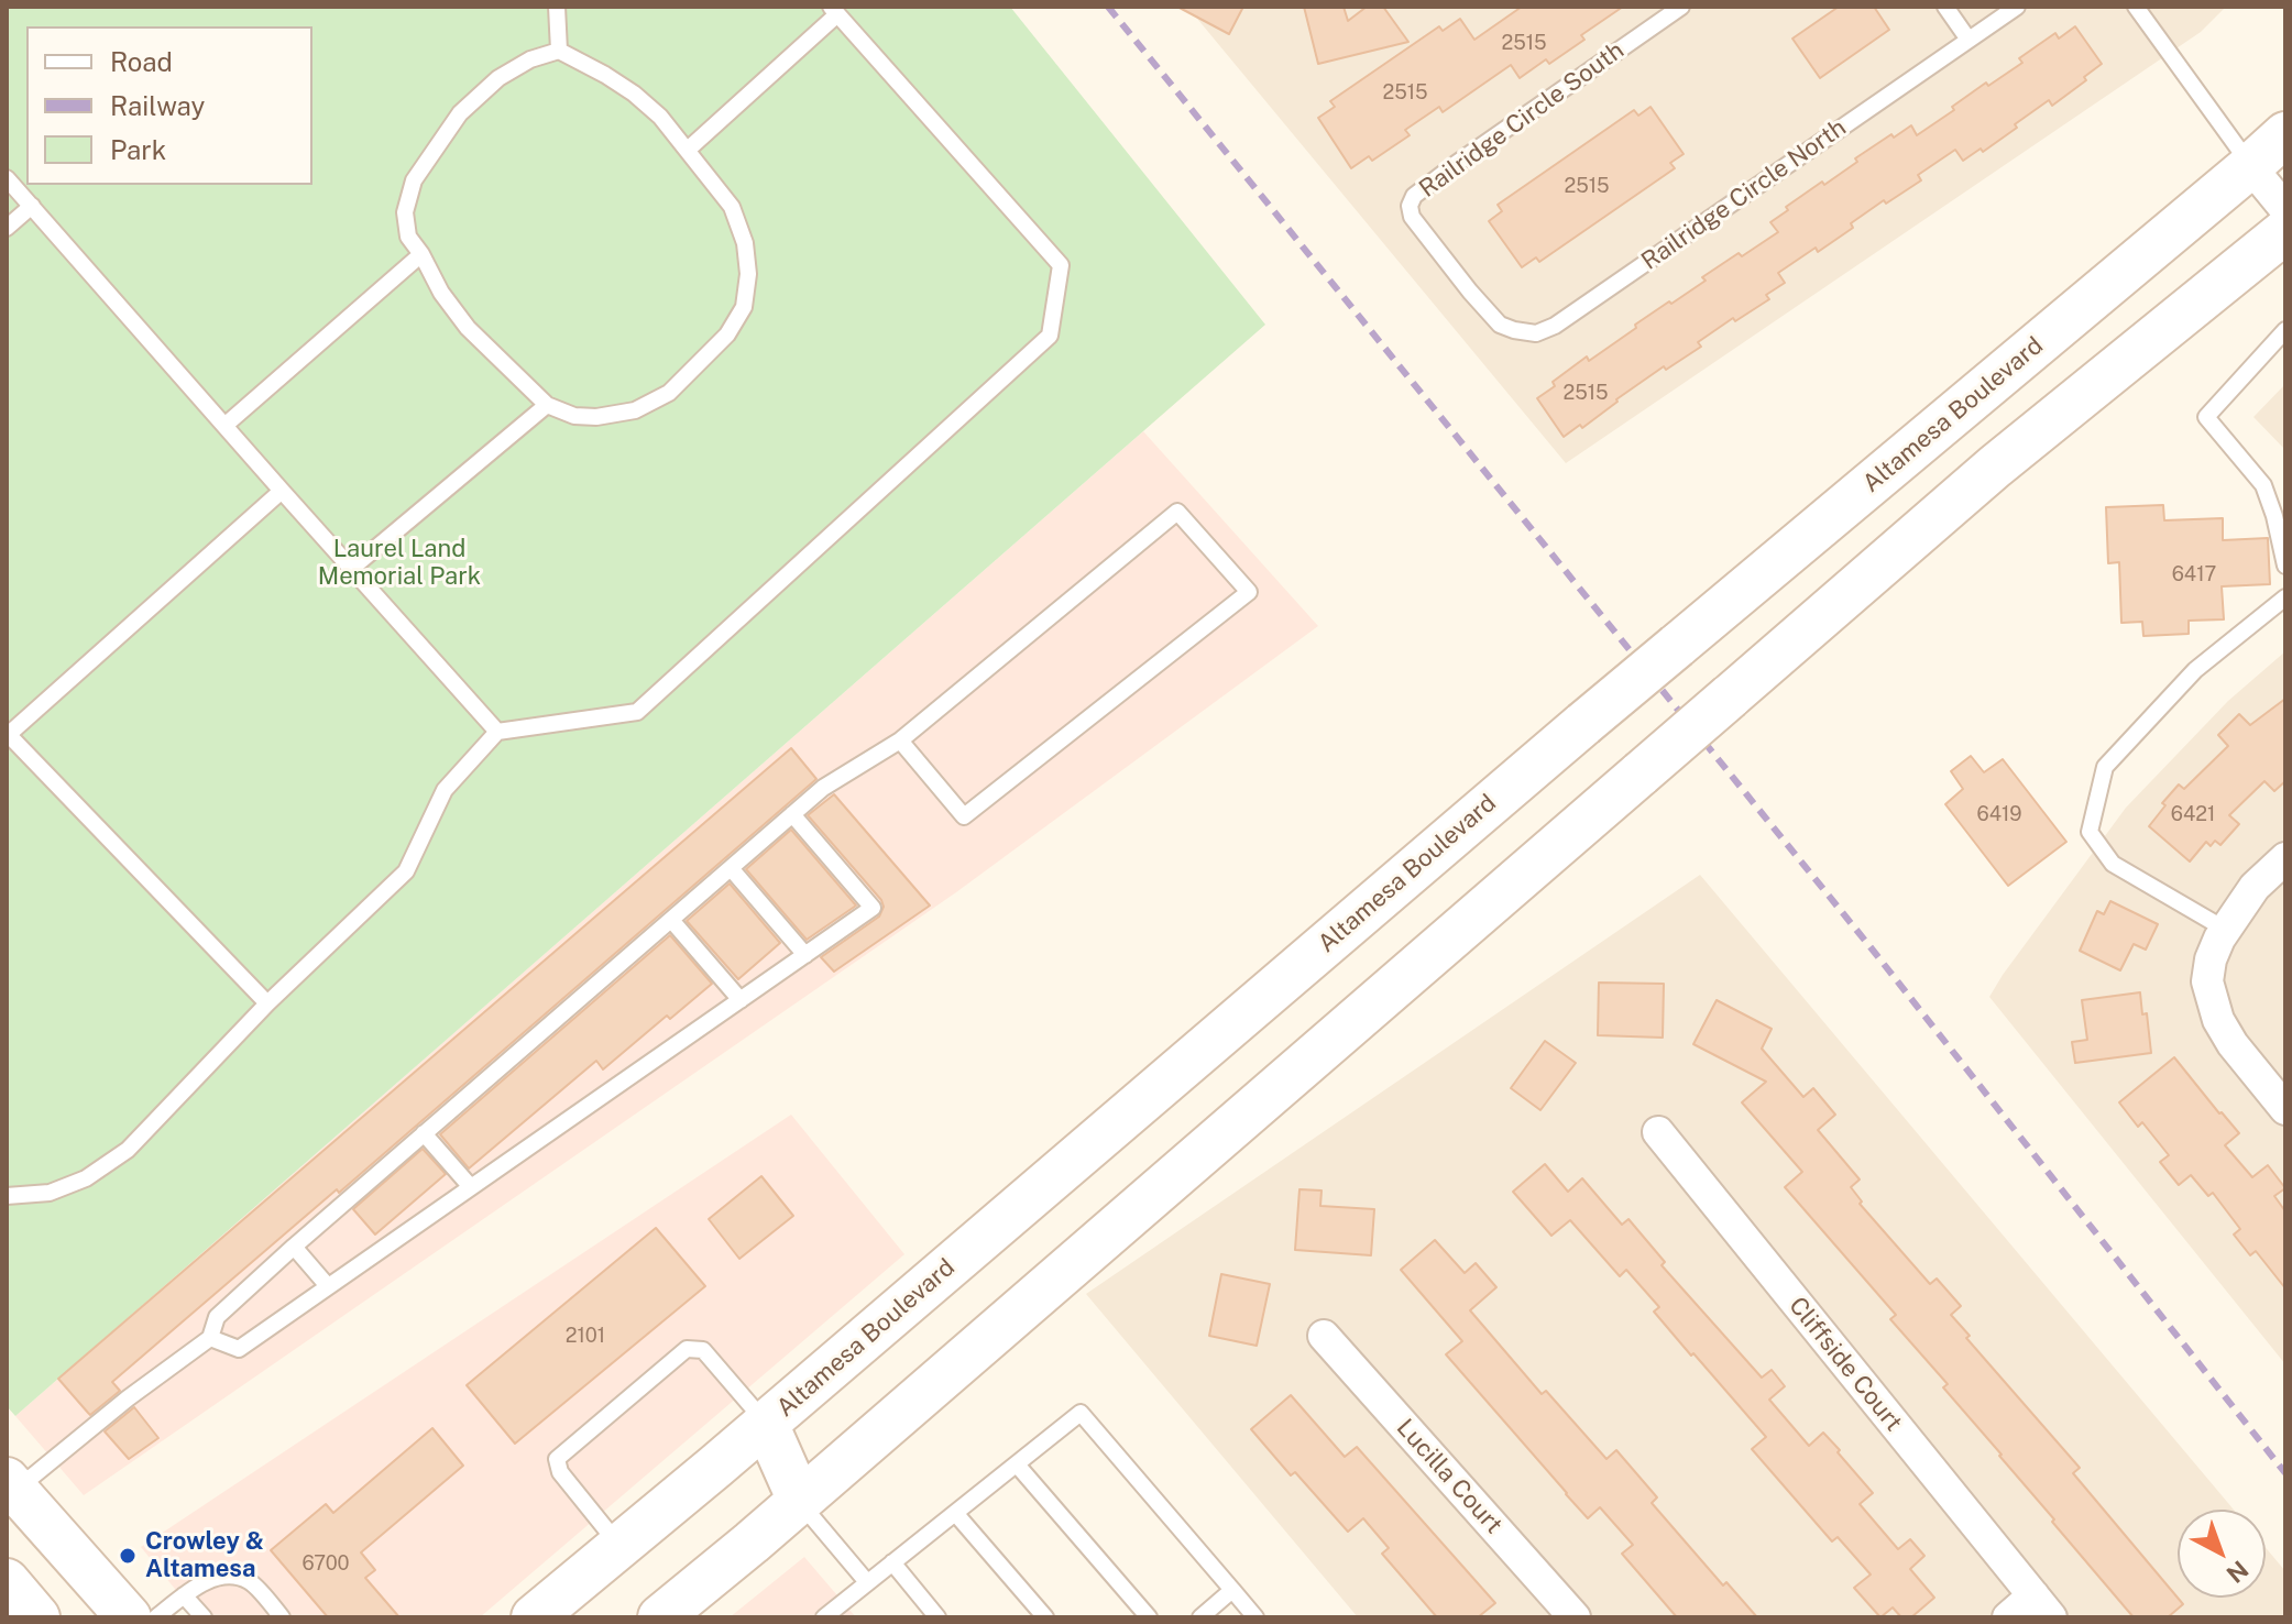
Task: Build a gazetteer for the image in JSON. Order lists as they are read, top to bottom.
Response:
{
  "streets": {
    "main road": ["Altamesa Boulevard"],
    "street": ["Cliffside Court", "Lucilla Court"],
    "lane": ["Railridge Circle South", "Railridge Circle North"]
  },
  "crossings": [
    ["Railridge Circle South", "Railridge Circle North"]
  ],
  "parks": ["Laurel Land Memorial Park"],
  "places": ["Crowley & Altamesa"],
  "house_numbers": [
    "2515",
    "2515",
    "2515",
    "2515",
    "6417",
    "6419",
    "6421",
    "2101",
    "6700"
  ],
  "legend": ["Road", "Railway", "Park"],
  "north": "bottom right"
}
